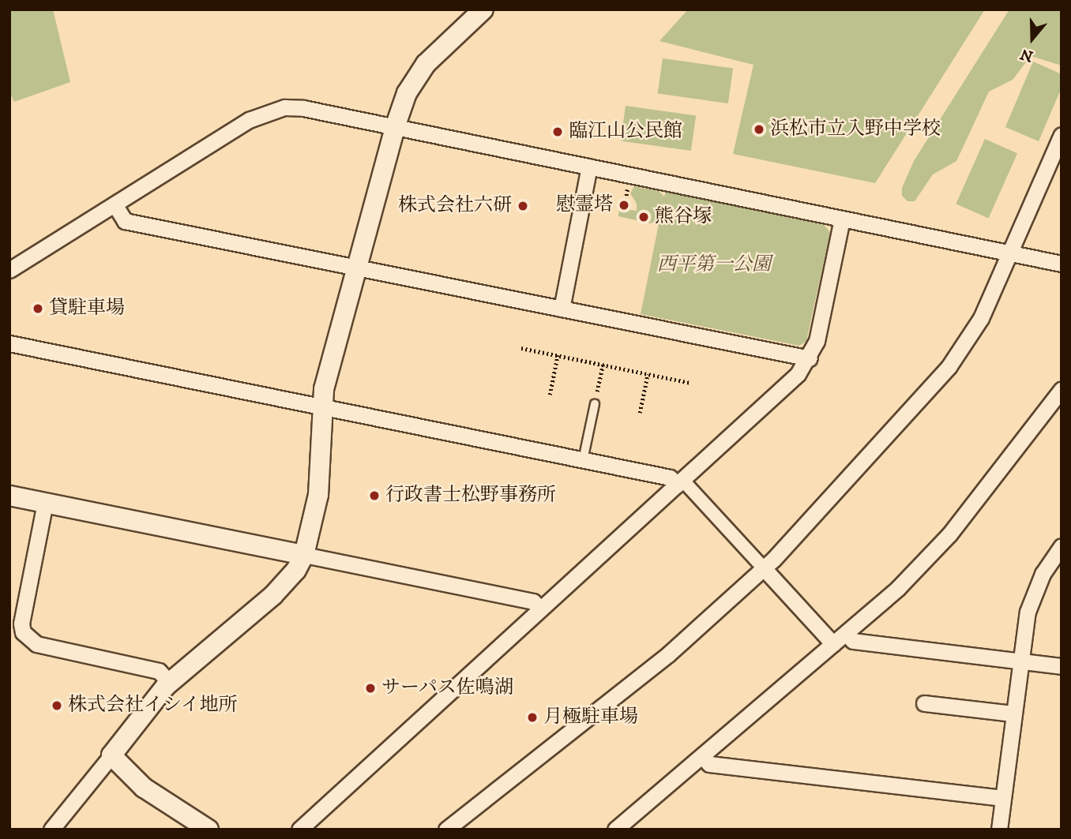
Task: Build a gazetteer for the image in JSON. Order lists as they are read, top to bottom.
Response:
{
  "parks": ["西平第一公園"],
  "places": [
    "浜松市立入野中学校",
    "臨江山公民館",
    "慰霊塔",
    "株式会社六研",
    "熊谷塚",
    "貸駐車場",
    "行政書士松野事務所",
    "サーパス佐鳴湖",
    "株式会社イシイ地所",
    "月極駐車場"
  ],
  "north": "bottom"
}
